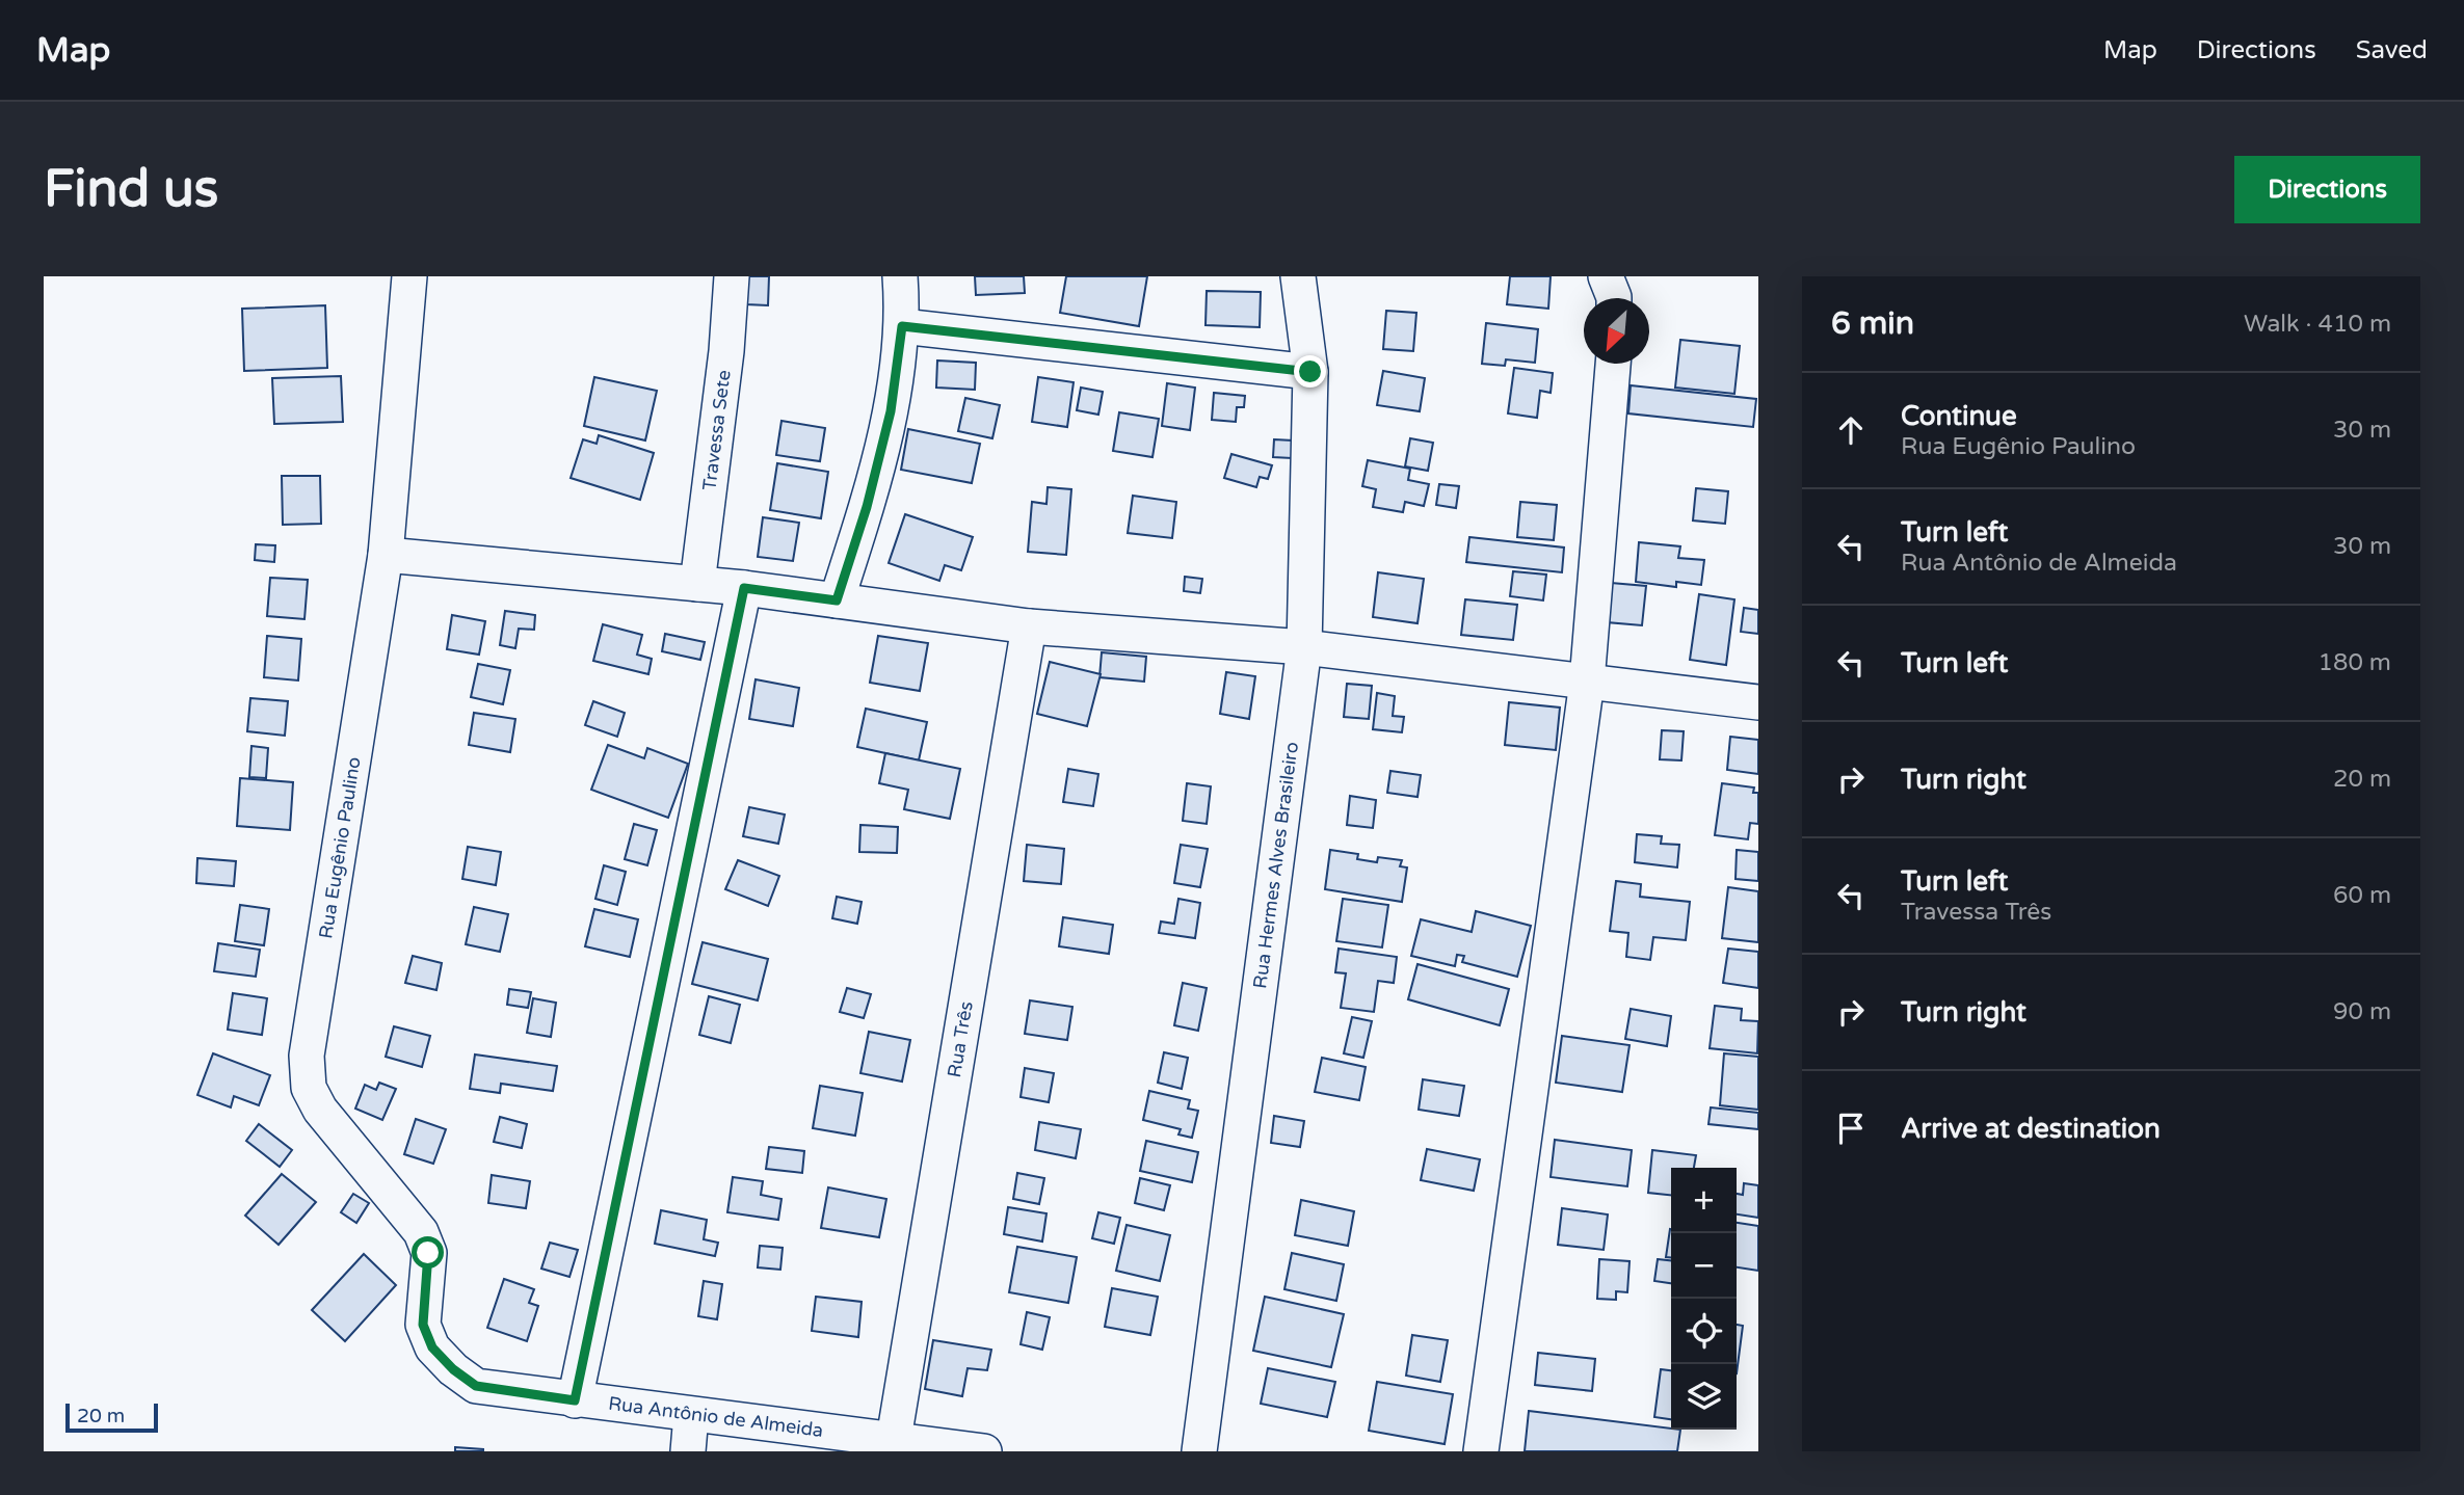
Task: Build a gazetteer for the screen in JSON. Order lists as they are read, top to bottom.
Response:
{
  "streets": {
    "street": [
      "Travessa Sete",
      "Rua Eugênio Paulino",
      "Rua Hermes Alves Brasileiro",
      "Rua Três",
      "Rua Antônio de Almeida"
    ]
  },
  "crossings": [
    ["Rua Eugênio Paulino", "Rua Antônio de Almeida"],
    ["Rua Três", "Rua Antônio de Almeida"]
  ],
  "scale_bar": "20 m",
  "north": "bottom left",
  "page": {
    "header": "Map",
    "nav": ["Map", "Directions", "Saved"],
    "buttons": "Directions",
    "title": "Find us",
    "heading": ["6 min", "Walk · 410 m"],
    "list": [
      ["Continue", "Rua Eugênio Paulino", "30 m"],
      ["Turn left", "Rua Antônio de Almeida", "30 m"],
      ["Turn left", "180 m"],
      ["Turn right", "20 m"],
      ["Turn left", "Travessa Três", "60 m"],
      ["Turn right", "90 m"],
      "Arrive at destination"
    ],
    "map_buttons": ["+", "−"],
    "scale": "20 m"
  }
}
